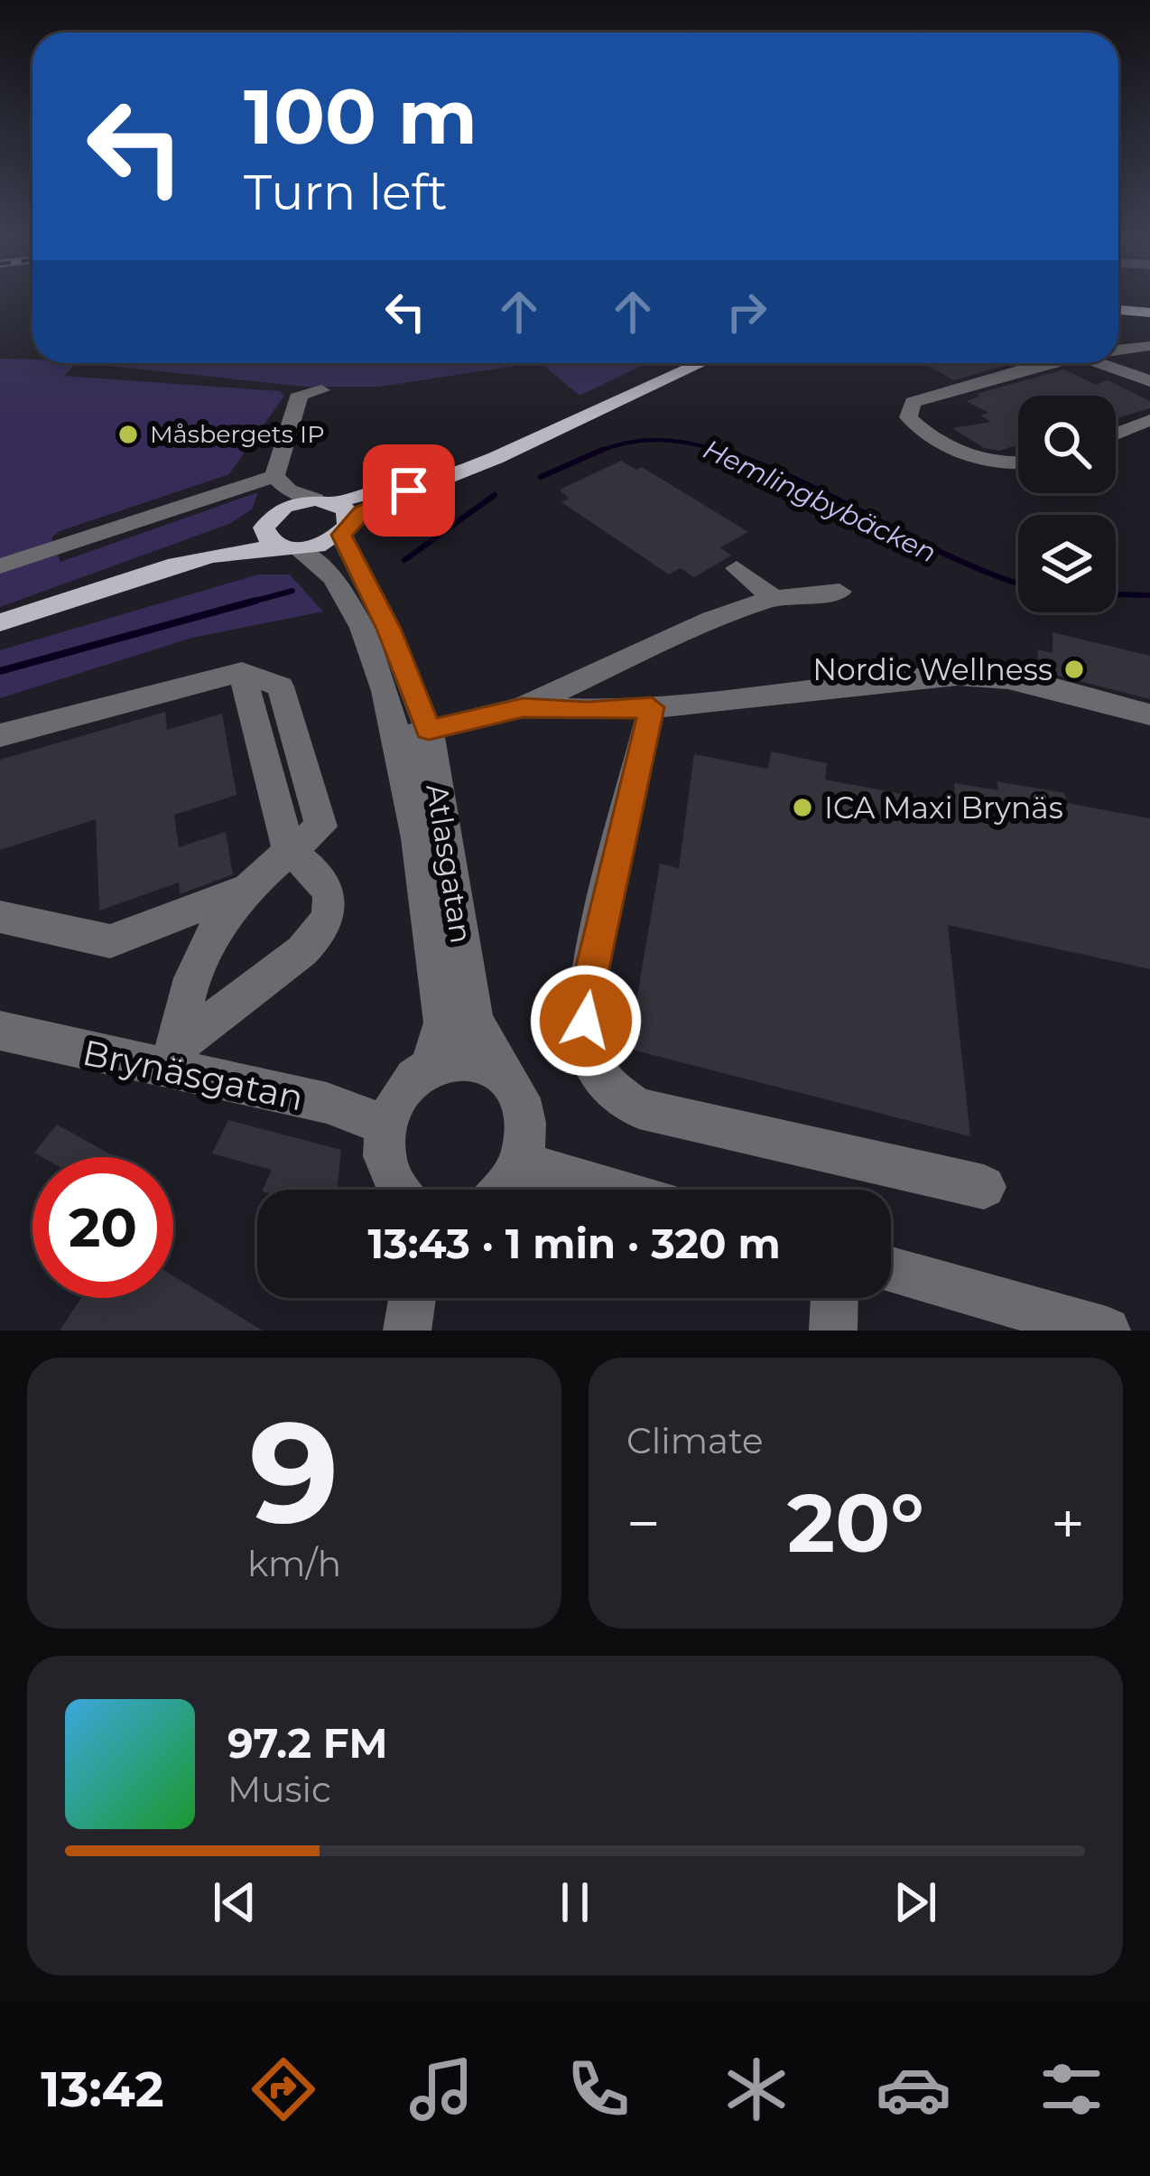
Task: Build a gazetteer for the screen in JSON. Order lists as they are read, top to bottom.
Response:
{
  "streets": {
    "street": ["Atlasgatan", "Brynäsgatan"]
  },
  "water": ["Hemlingbybäcken"],
  "places": ["Måsbergets IP", "Nordic Wellness", "ICA Maxi Brynäs"],
  "page": {
    "turn": ["100 m", "Turn left"],
    "limit": "20",
    "trip": "13:43 · 1 min · 320 m",
    "tile": [
      ["9", "km/h"],
      "Climate"
    ],
    "heat": ["−", "20°", "+"],
    "song": ["97.2 FM", "Music"],
    "tabs": "13:42"
  }
}
